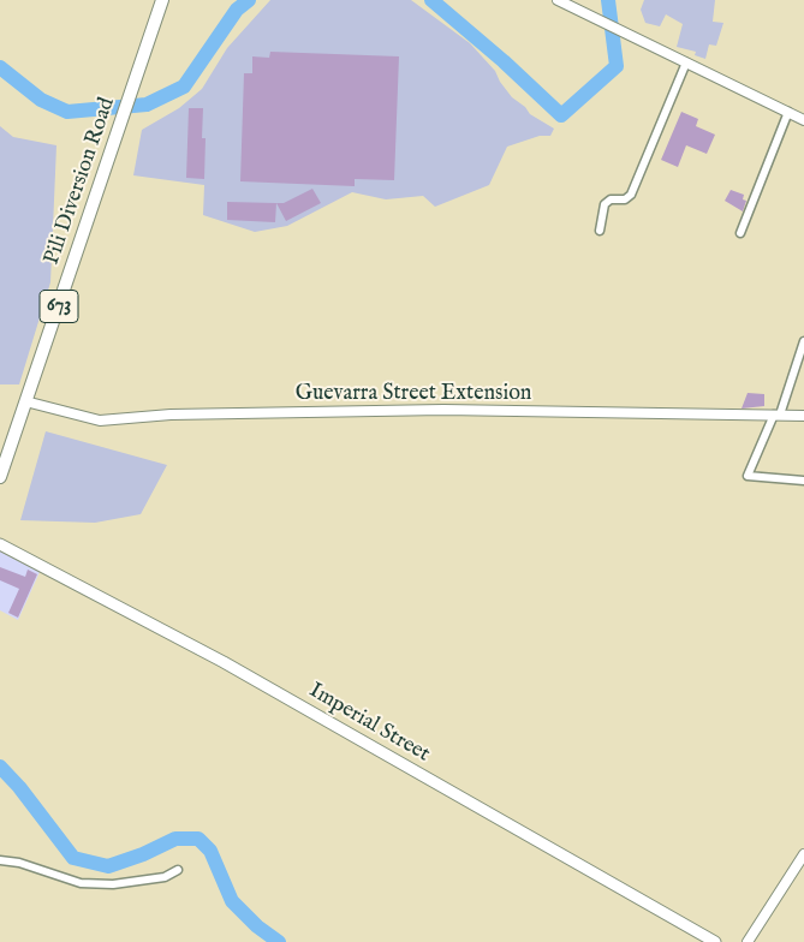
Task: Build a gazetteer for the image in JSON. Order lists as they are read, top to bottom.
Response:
{
  "streets": {
    "highway": ["Pili Diversion Road", "673"],
    "main road": ["Imperial Street"],
    "street": ["Guevarra Street Extension"]
  },
  "crossings": [
    ["Pili Diversion Road", "Guevarra Street Extension"]
  ]
}
